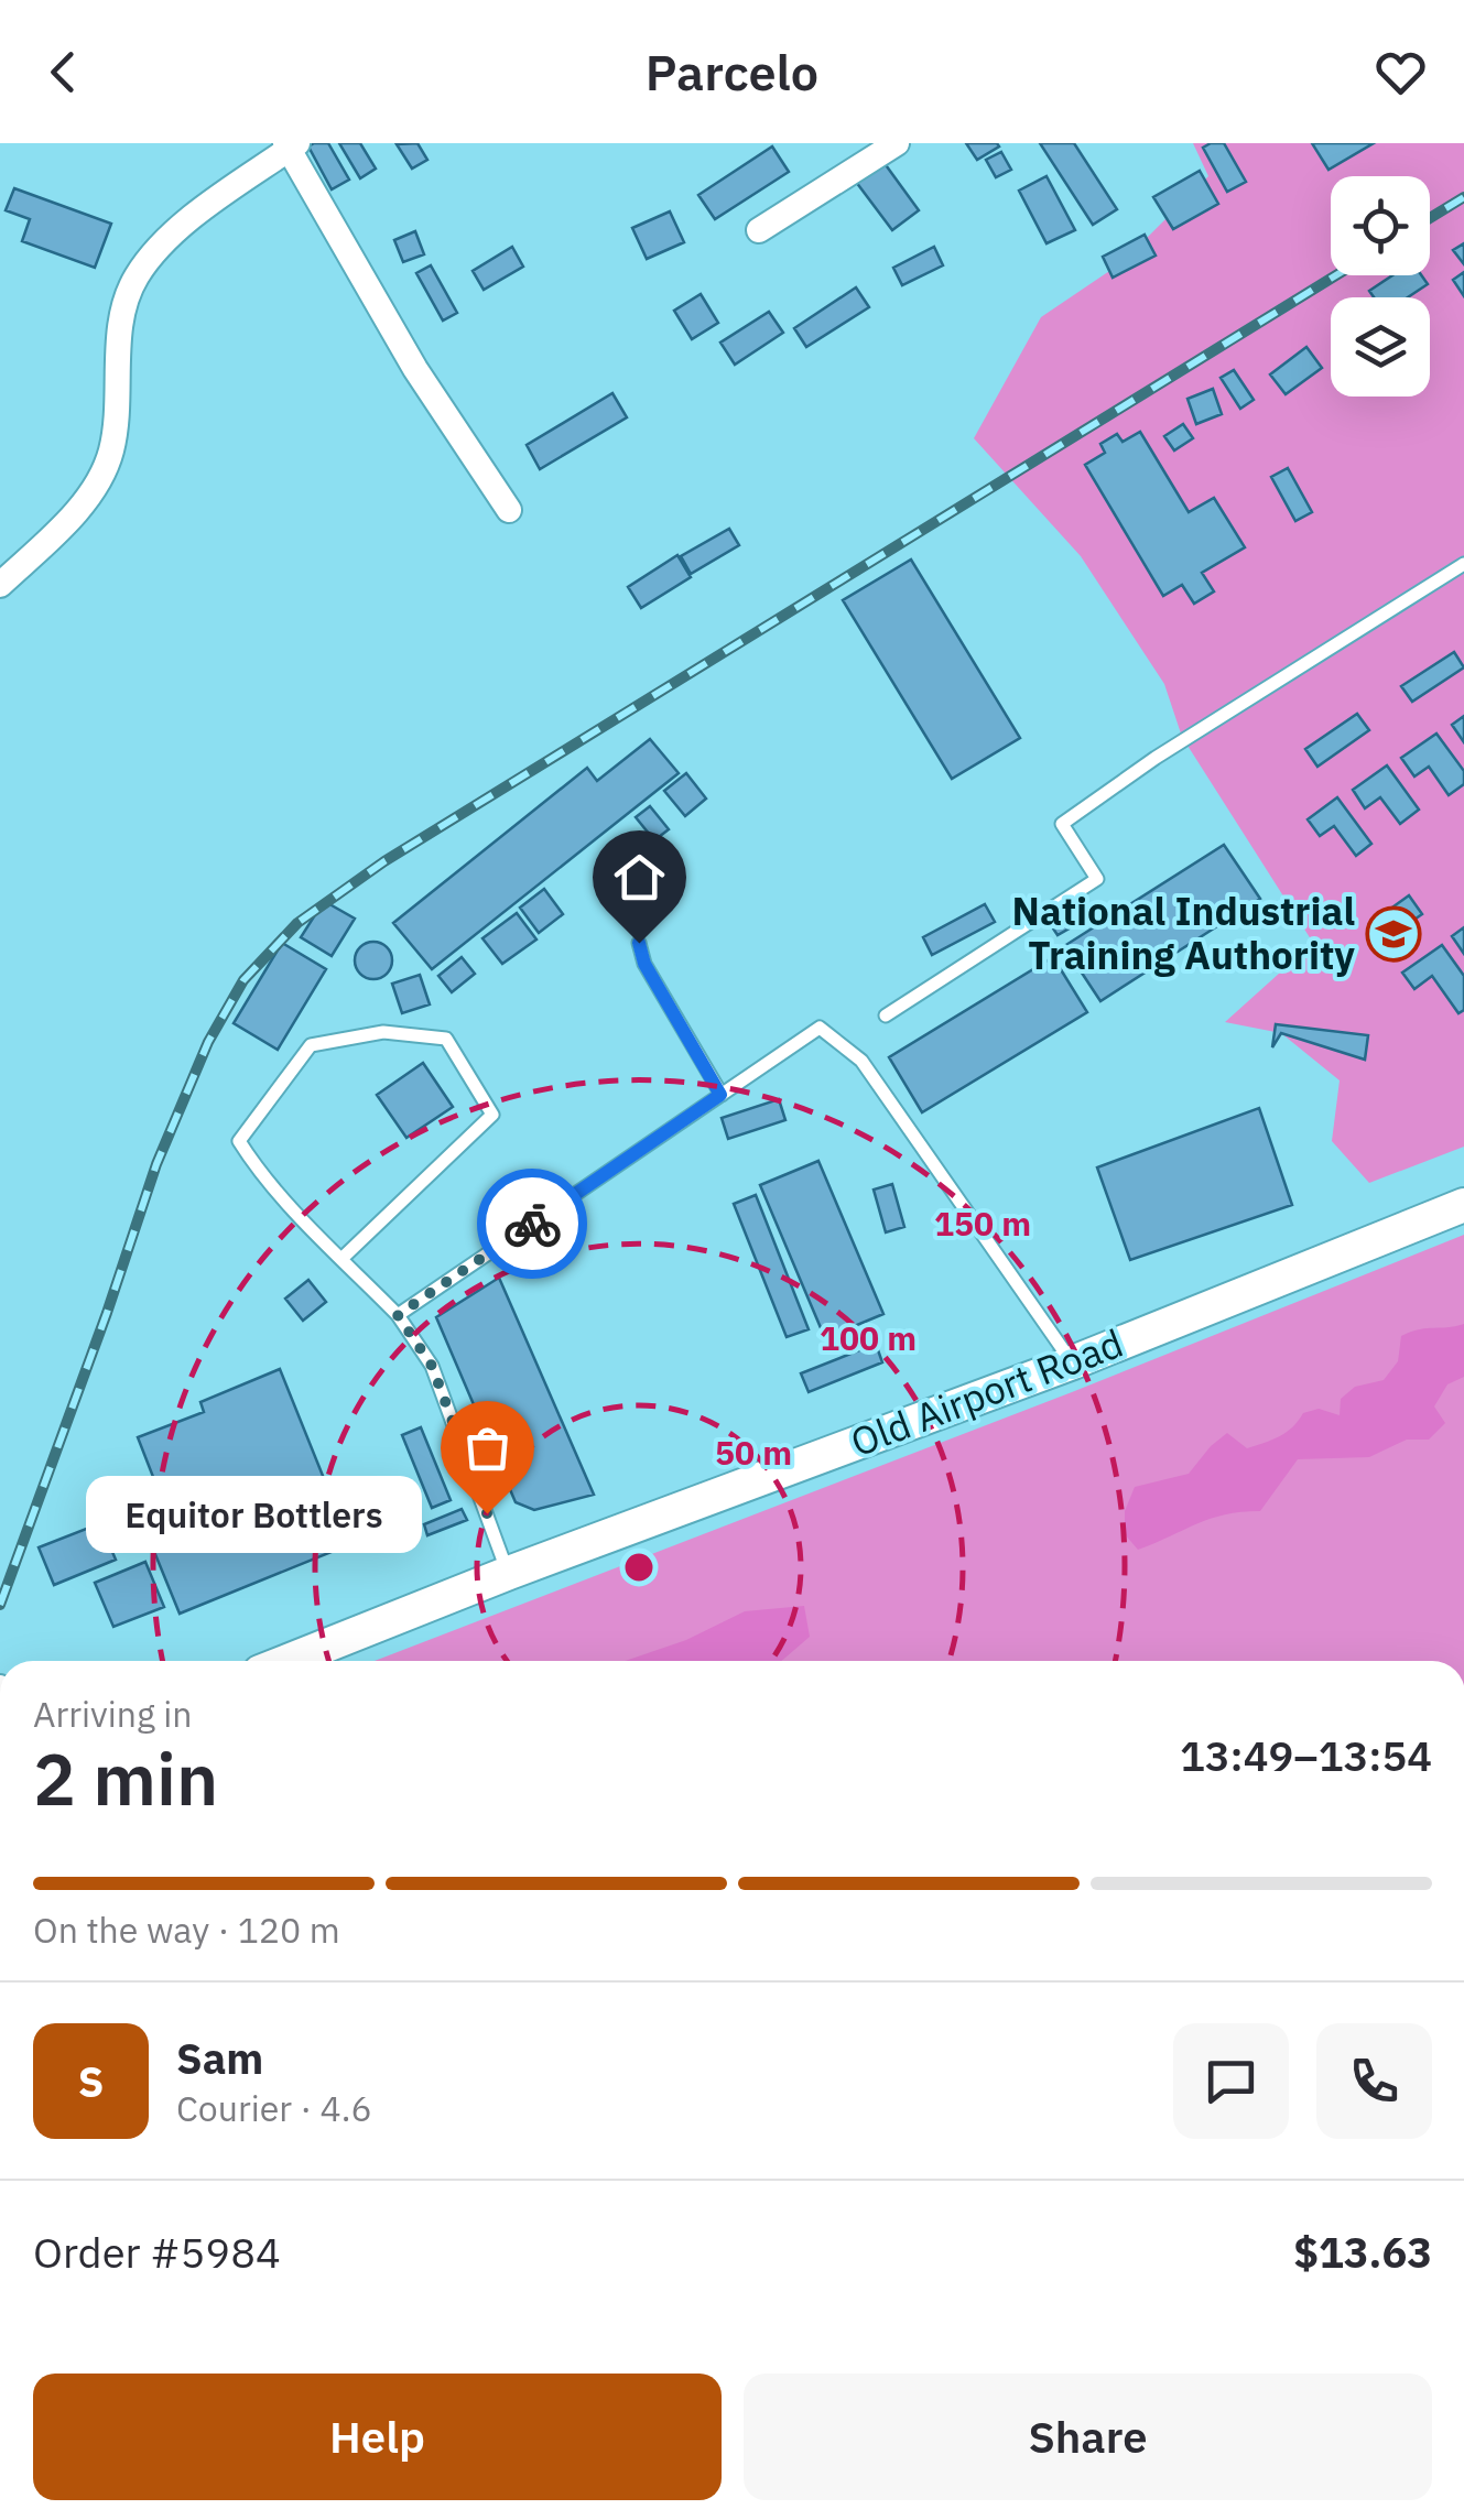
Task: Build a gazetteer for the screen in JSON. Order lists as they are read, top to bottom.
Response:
{
  "streets": {
    "main road": ["Old Airport Road"]
  },
  "places": {
    "school or university": ["National Industrial Training Authority"],
    "other": ["Equitor Bottlers"]
  },
  "page": {
    "header": "Parcelo",
    "bubble": "Equitor Bottlers",
    "heading": ["2 min", "Arriving in", "13:49–13:54"],
    "panel": [
      "Sam",
      "Courier · 4.6",
      "Order #5984",
      "$13.63"
    ],
    "bar": "On the way · 120 m",
    "round": "S",
    "buttons": ["Help", "Share"]
  },
  "rings": ["150 m", "100 m", "50 m"]
}
